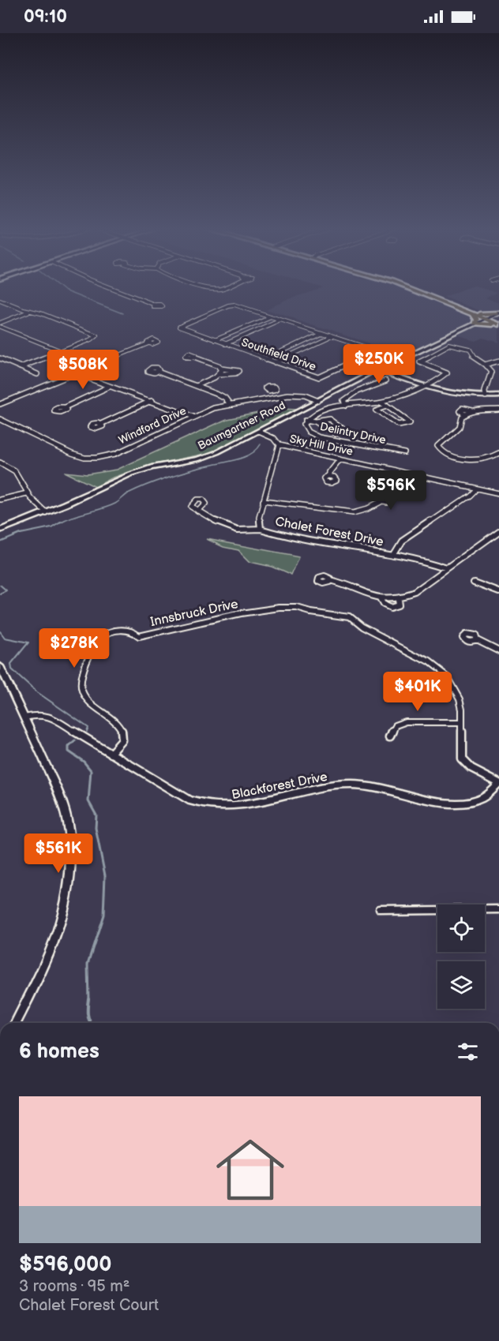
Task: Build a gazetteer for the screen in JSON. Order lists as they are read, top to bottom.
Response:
{
  "streets": {
    "main road": ["Baumgartner Road"],
    "street": [
      "Southfield Drive",
      "Windford Drive",
      "Delintry Drive",
      "Sky Hill Drive",
      "Chalet Forest Drive",
      "Innsbruck Drive",
      "Blackforest Drive"
    ]
  },
  "crossings": [
    ["Windford Drive", "Baumgartner Road"],
    ["Sky Hill Drive", "Chalet Forest Drive"],
    ["Innsbruck Drive", "Blackforest Drive"]
  ],
  "page": {
    "status": "09:10",
    "price": [
      "$250K",
      "$508K",
      "$596K",
      "$278K",
      "$401K",
      "$561K"
    ],
    "heading": "6 homes",
    "list": [
      {
        "name": "$596,000",
        "note": "3 rooms · 95 m² · Chalet Forest Court"
      }
    ]
  }
}
